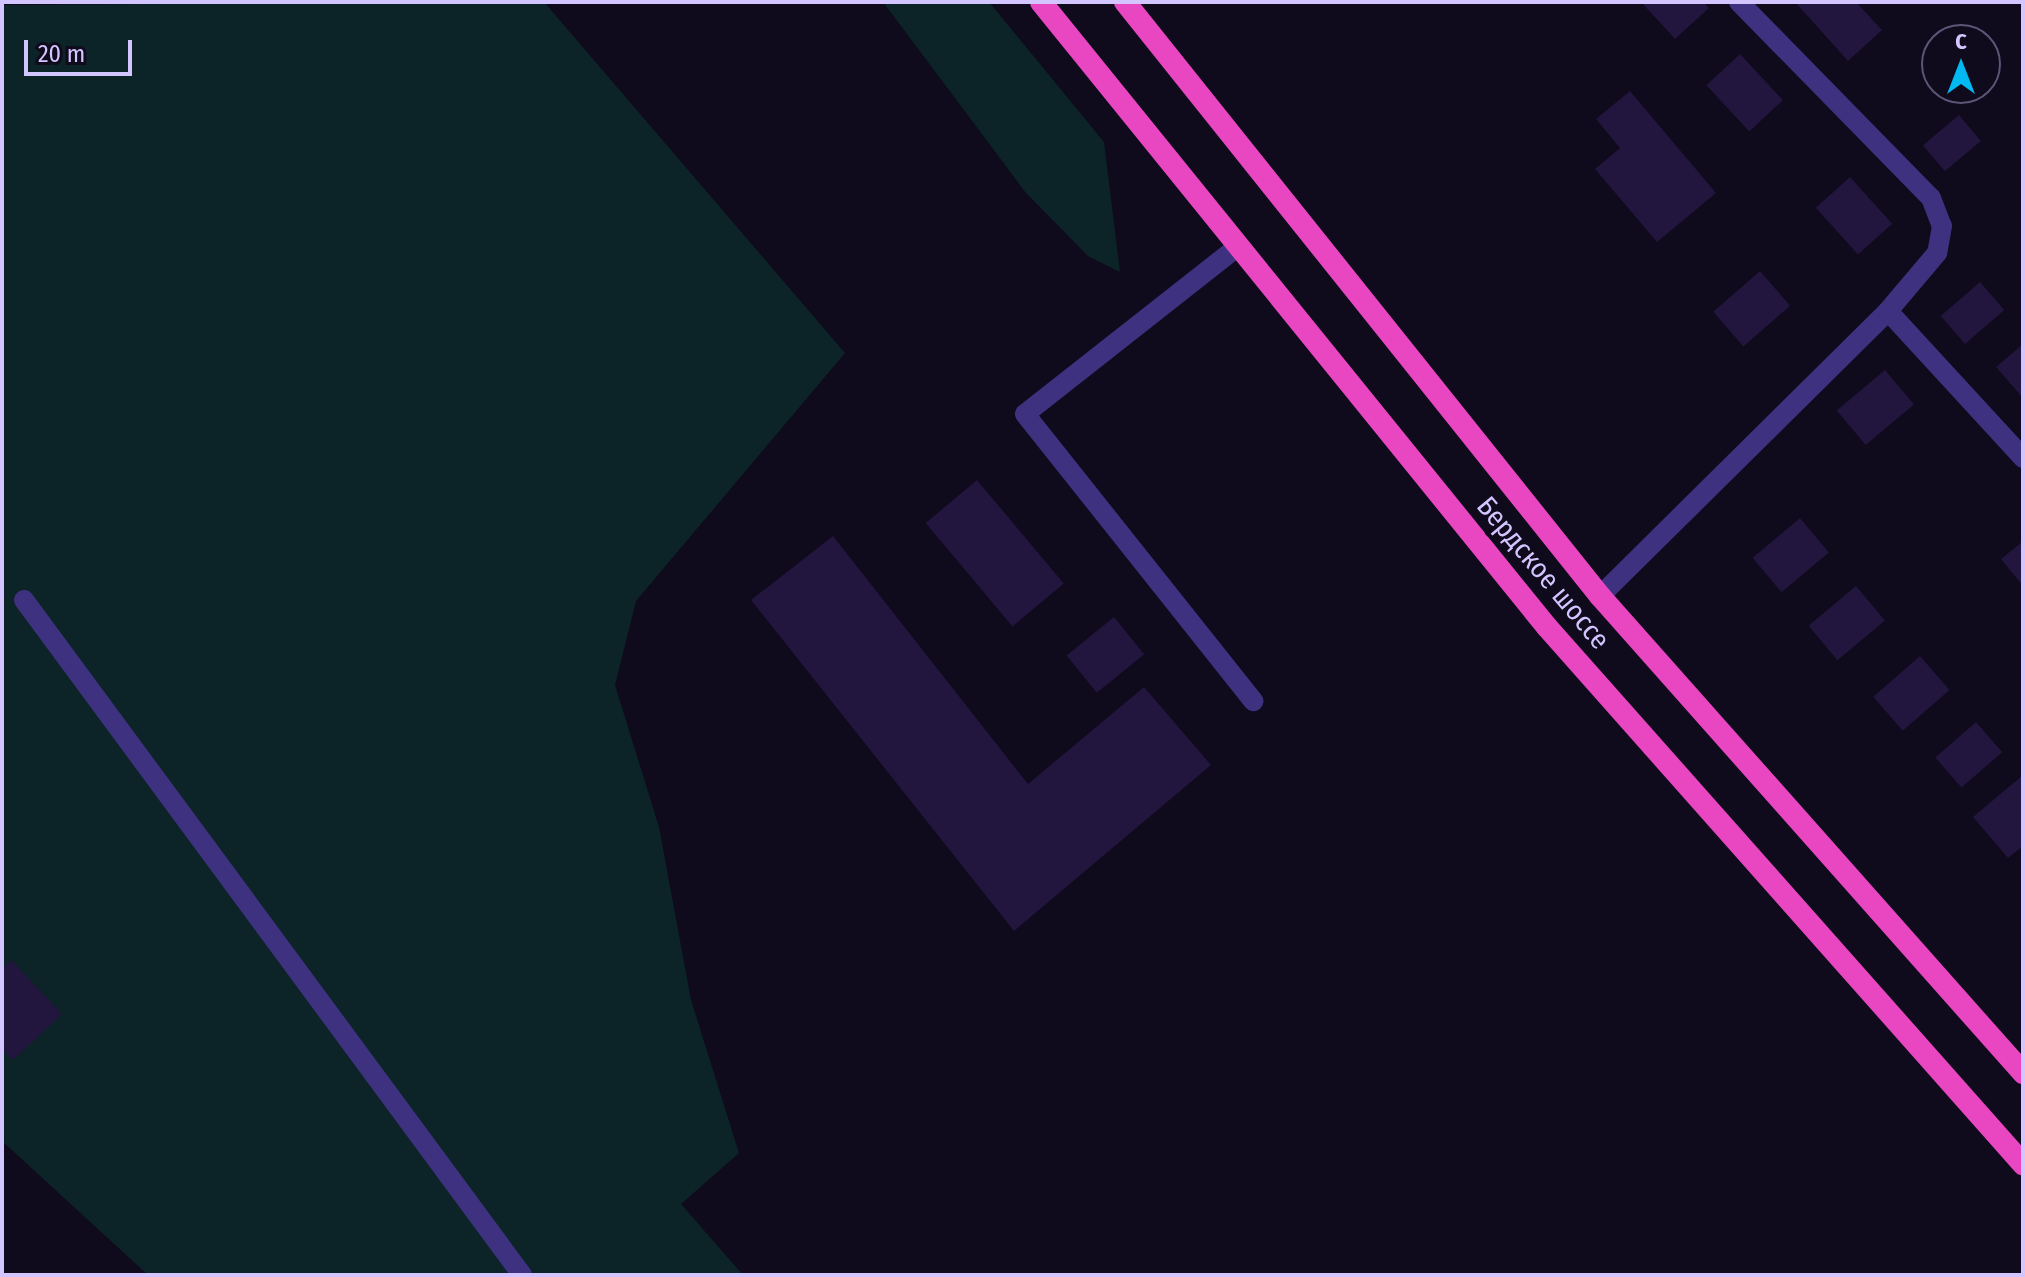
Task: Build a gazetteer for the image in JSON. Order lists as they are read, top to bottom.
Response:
{
  "streets": {
    "highway": ["Бердское шоссе"]
  },
  "scale_bar": "20 m",
  "north": "top"
}
